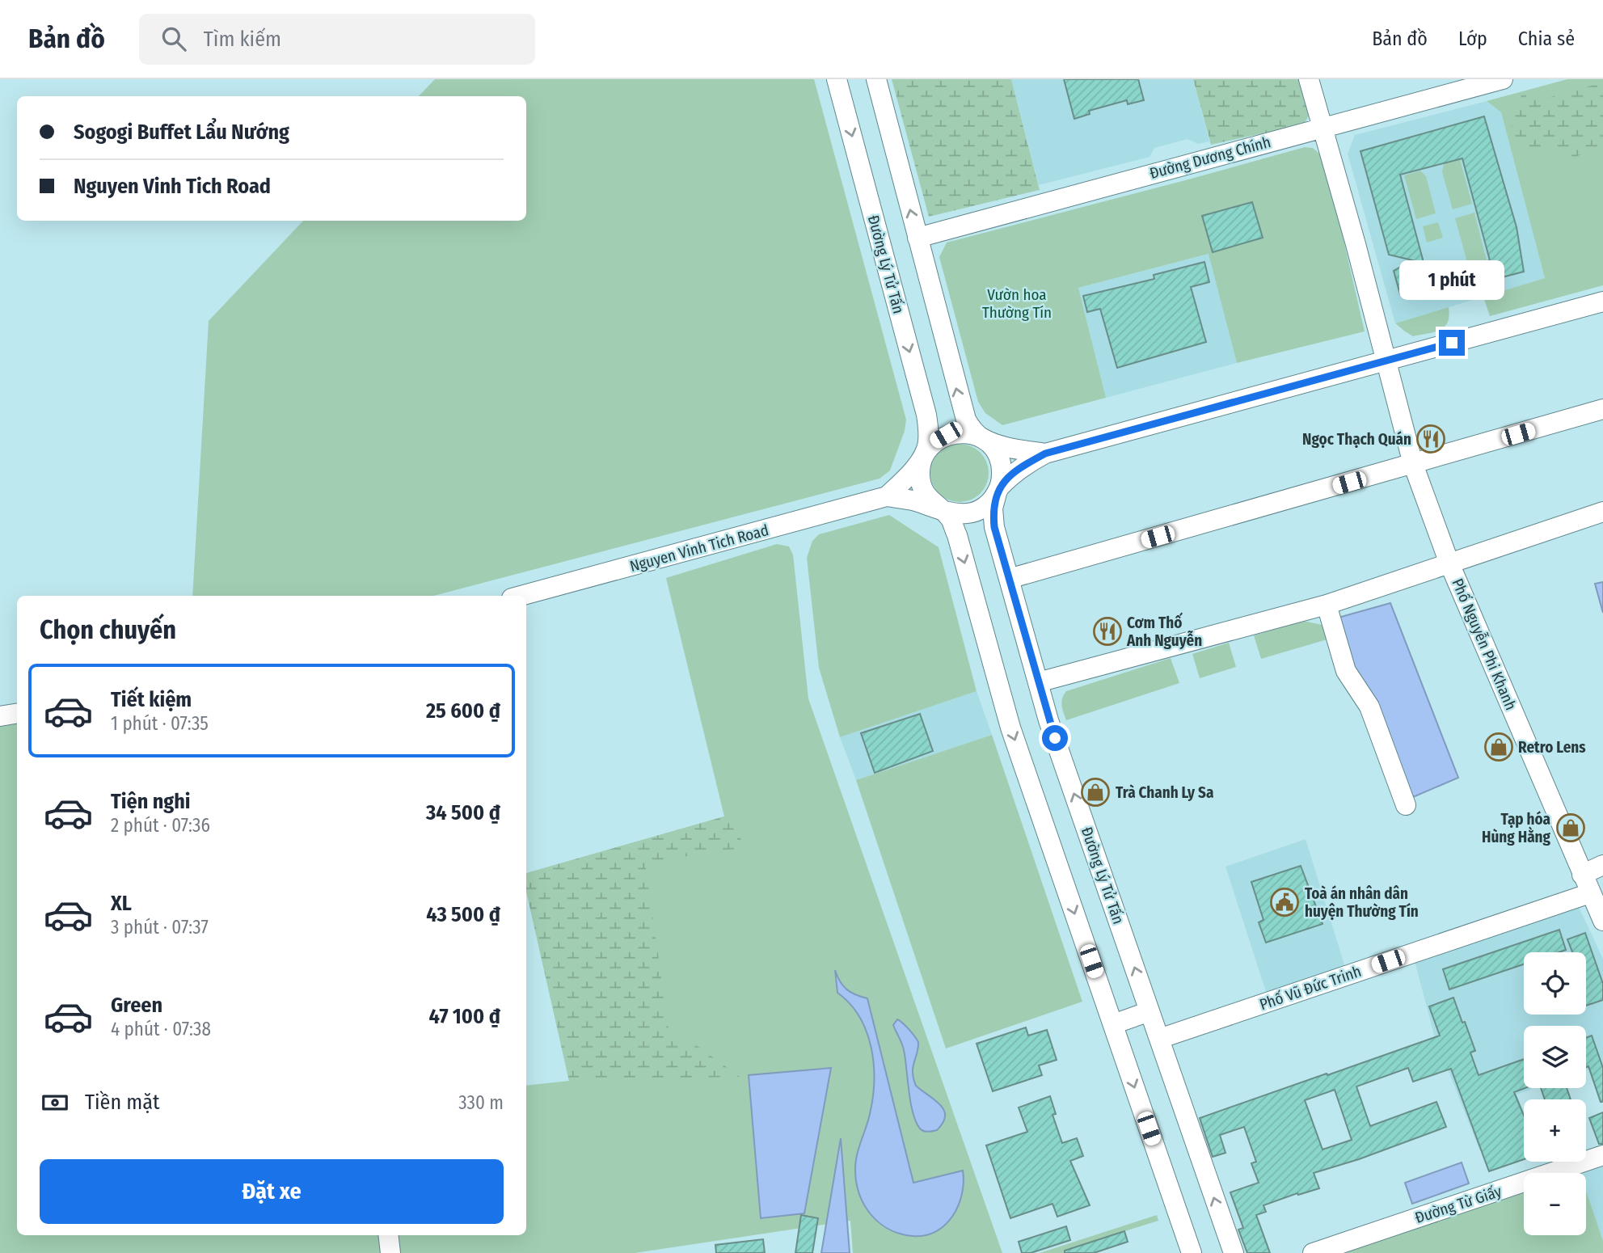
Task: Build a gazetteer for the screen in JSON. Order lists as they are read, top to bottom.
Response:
{
  "streets": {
    "street": [
      "Đường Dương Chính",
      "Đường Lý Tử Tấn",
      "Nguyen Vinh Tich Road",
      "Phố Nguyễn Phi Khanh",
      "Phố Vũ Đức Trinh",
      "Đường Từ Giấy"
    ]
  },
  "crossings": [
    ["Đường Dương Chính", "Phố Nguyễn Phi Khanh"],
    ["Đường Lý Tử Tấn", "Phố Vũ Đức Trinh"],
    ["Phố Nguyễn Phi Khanh", "Phố Vũ Đức Trinh"]
  ],
  "parks": ["Vườn hoa Thường Tín"],
  "places": {
    "restaurant": ["Ngọc Thạch Quán", "Cơm Thố Anh Nguyễn"],
    "shop": ["Retro Lens", "Trà Chanh Ly Sa", "Tạp hóa Hùng Hằng"],
    "public building": ["Toà án nhân dân huyện Thường Tín"]
  },
  "page": {
    "header": "Bản đồ",
    "search": "Tìm kiếm",
    "nav": ["Bản đồ", "Lớp", "Chia sẻ"],
    "banner": ["Sogogi Buffet Lẩu Nướng", "Nguyen Vinh Tich Road"],
    "bubble": "1 phút",
    "heading": "Chọn chuyến",
    "list": [
      {
        "name": "Tiết kiệm",
        "note": "1 phút · 07:35",
        "value": "25 600 ₫"
      },
      {
        "name": "Tiện nghi",
        "note": "2 phút · 07:36",
        "value": "34 500 ₫"
      },
      {
        "name": "XL",
        "note": "3 phút · 07:37",
        "value": "43 500 ₫"
      },
      {
        "name": "Green",
        "note": "4 phút · 07:38",
        "value": "47 100 ₫"
      }
    ],
    "map_buttons": ["+", "−"],
    "pay": ["Tiền mặt", "330 m"],
    "buttons": "Đặt xe"
  }
}
